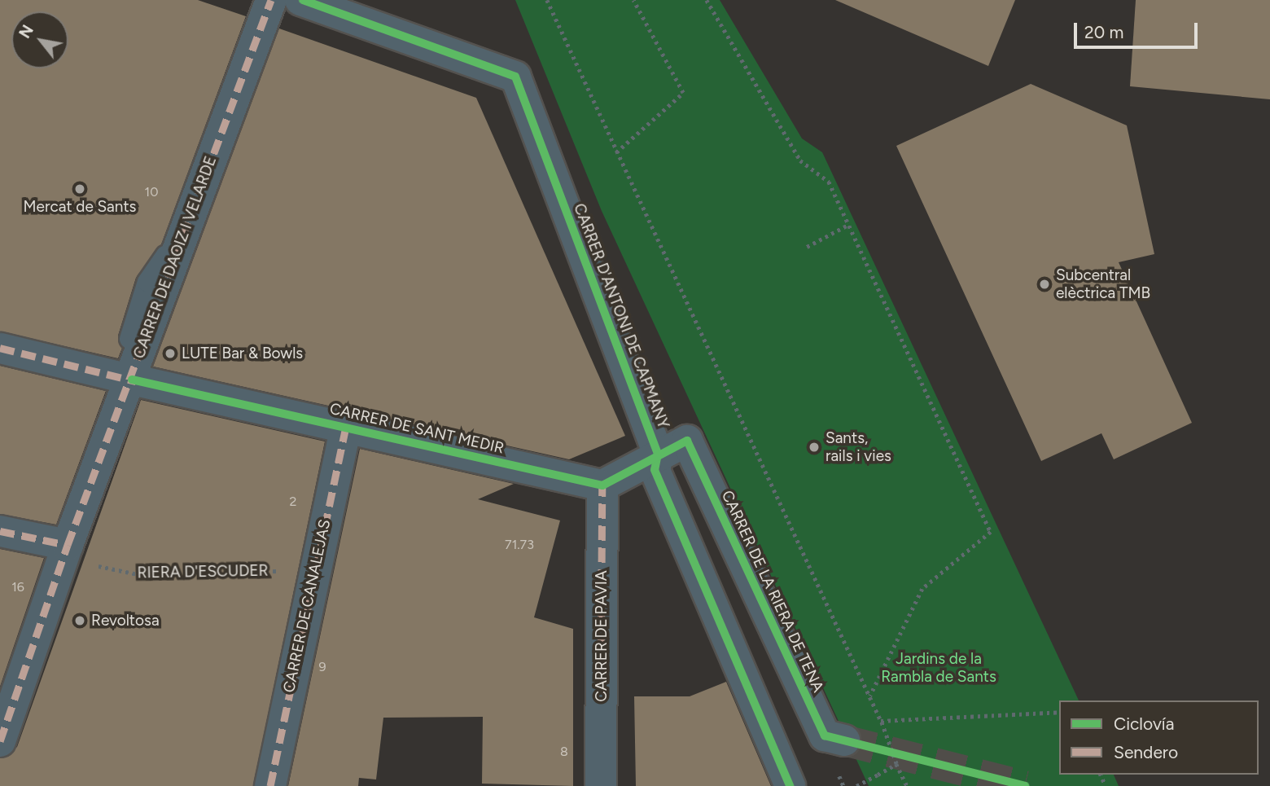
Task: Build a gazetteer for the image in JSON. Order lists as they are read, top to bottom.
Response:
{
  "streets": {
    "street": [
      "CARRER DE DAOIZ I VELARDE",
      "CARRER D'ANTONI DE CAPMANY",
      "CARRER DE SANT MEDIR",
      "CARRER DE LA RIERA DE TENA",
      "CARRER DE CANALEJAS",
      "CARRER DE PAVIA"
    ],
    "path": ["RIERA D'ESCUDER"]
  },
  "crossings": [
    ["CARRER DE DAOIZ I VELARDE", "CARRER DE SANT MEDIR"],
    ["CARRER DE DAOIZ I VELARDE", "RIERA D'ESCUDER"],
    ["CARRER D'ANTONI DE CAPMANY", "CARRER DE LA RIERA DE TENA"],
    ["CARRER DE SANT MEDIR", "CARRER DE CANALEJAS"],
    ["CARRER DE SANT MEDIR", "CARRER DE PAVIA"],
    ["RIERA D'ESCUDER", "CARRER DE CANALEJAS"]
  ],
  "parks": ["Jardins de la Rambla de Sants"],
  "places": [
    "Mercat de Sants",
    "Subcentral elèctrica TMB",
    "LUTE Bar & Bowls",
    "Sants, rails i vies",
    "Revoltosa"
  ],
  "house_numbers": [
    "10",
    "2",
    "71.73",
    "16",
    "9",
    "8"
  ],
  "legend": ["Ciclovía", "Sendero"],
  "scale_bar": "20 m",
  "north": "top left"
}
